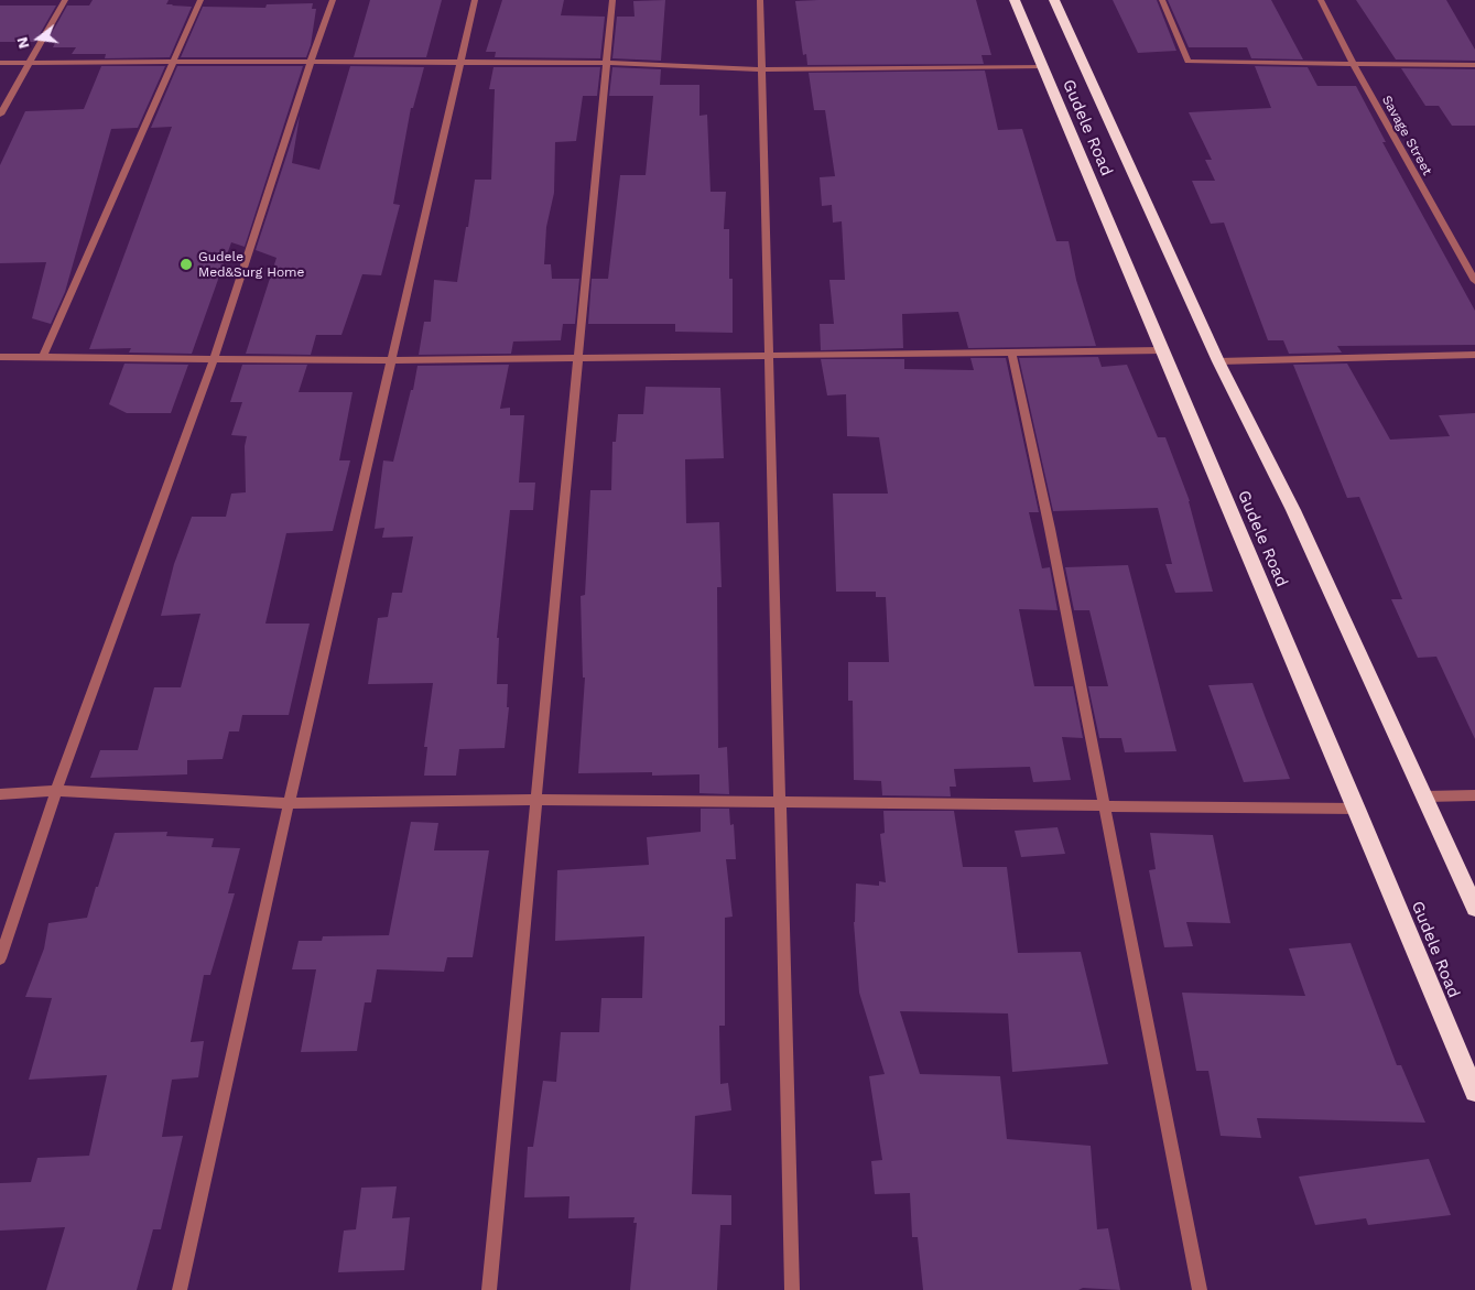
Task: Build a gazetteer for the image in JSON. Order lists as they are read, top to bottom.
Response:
{
  "streets": {
    "highway": ["Gudele Road"],
    "street": ["Savage Street"]
  },
  "places": ["Gudele Med&Surg Home"],
  "north": "left"
}
